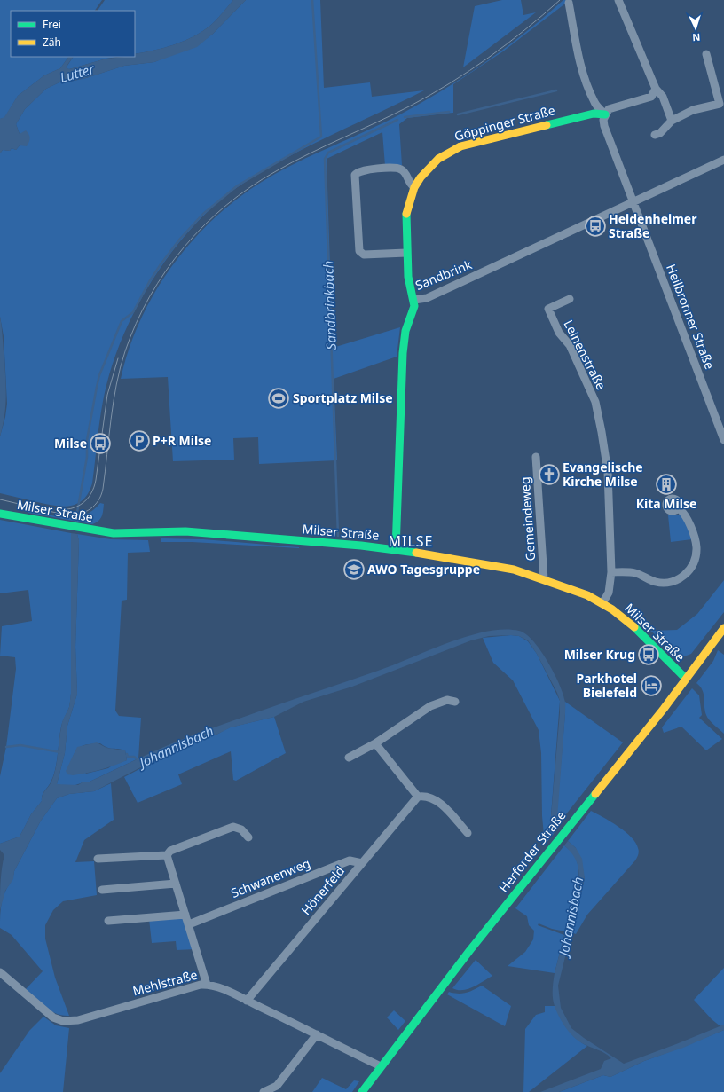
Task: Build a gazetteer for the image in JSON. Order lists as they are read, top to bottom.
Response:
{
  "streets": {
    "main road": [
      "Göppinger Straße",
      "Sandbrink",
      "Milser Straße",
      "Herforder Straße"
    ],
    "street": [
      "Heilbronner Straße",
      "Leinenstraße",
      "Gemeindeweg",
      "Schwanenweg",
      "Hönerfeld",
      "Mehlstraße"
    ]
  },
  "crossings": [
    ["Göppinger Straße", "Sandbrink"],
    ["Sandbrink", "Heilbronner Straße"],
    ["Sandbrink", "Milser Straße"],
    ["Leinenstraße", "Milser Straße"],
    ["Milser Straße", "Gemeindeweg"],
    ["Milser Straße", "Herforder Straße"],
    ["Herforder Straße", "Mehlstraße"],
    ["Schwanenweg", "Hönerfeld"],
    ["Hönerfeld", "Mehlstraße"]
  ],
  "districts": ["MILSE"],
  "water": ["Lutter", "Sandbrinkbach", "Johannisbach"],
  "places": {
    "bus stop": ["Heidenheimer Straße", "Milse", "Milser Krug"],
    "sports": ["Sportplatz Milse"],
    "parking": ["P+R Milse"],
    "church": ["Evangelische Kirche Milse"],
    "building": ["Kita Milse"],
    "school or university": ["AWO Tagesgruppe"],
    "hotel": ["Parkhotel Bielefeld"]
  },
  "legend": ["Frei", "Zäh"],
  "north": "bottom"
}
